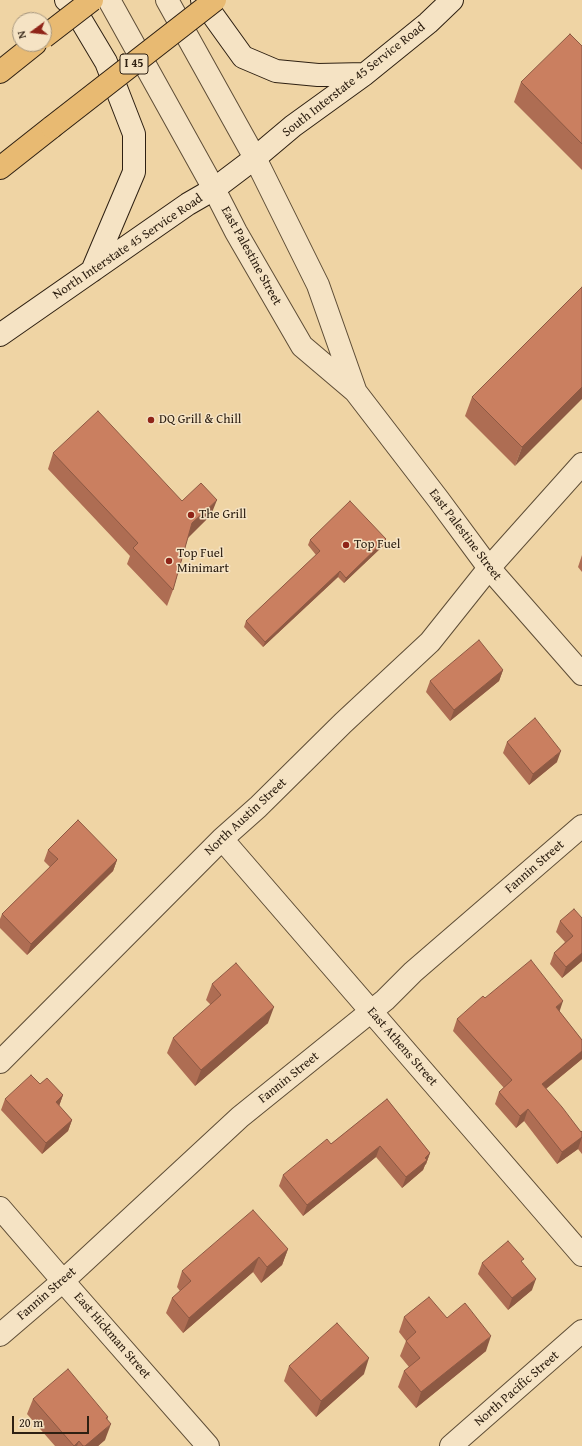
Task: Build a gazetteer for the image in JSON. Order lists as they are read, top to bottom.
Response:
{
  "streets": {
    "highway": ["I 45"],
    "street": [
      "South Interstate 45 Service Road",
      "North Interstate 45 Service Road",
      "East Palestine Street",
      "North Austin Street",
      "Fannin Street",
      "East Athens Street",
      "East Hickman Street",
      "North Pacific Street"
    ]
  },
  "crossings": [
    ["South Interstate 45 Service Road", "North Interstate 45 Service Road"],
    ["South Interstate 45 Service Road", "East Palestine Street"],
    ["North Interstate 45 Service Road", "East Palestine Street"],
    ["East Palestine Street", "North Austin Street"],
    ["North Austin Street", "East Athens Street"],
    ["Fannin Street", "East Athens Street"],
    ["Fannin Street", "East Hickman Street"]
  ],
  "places": [
    "DQ Grill & Chill",
    "The Grill",
    "Top Fuel",
    "Top Fuel Minimart"
  ],
  "scale_bar": "20 m",
  "north": "left"
}
